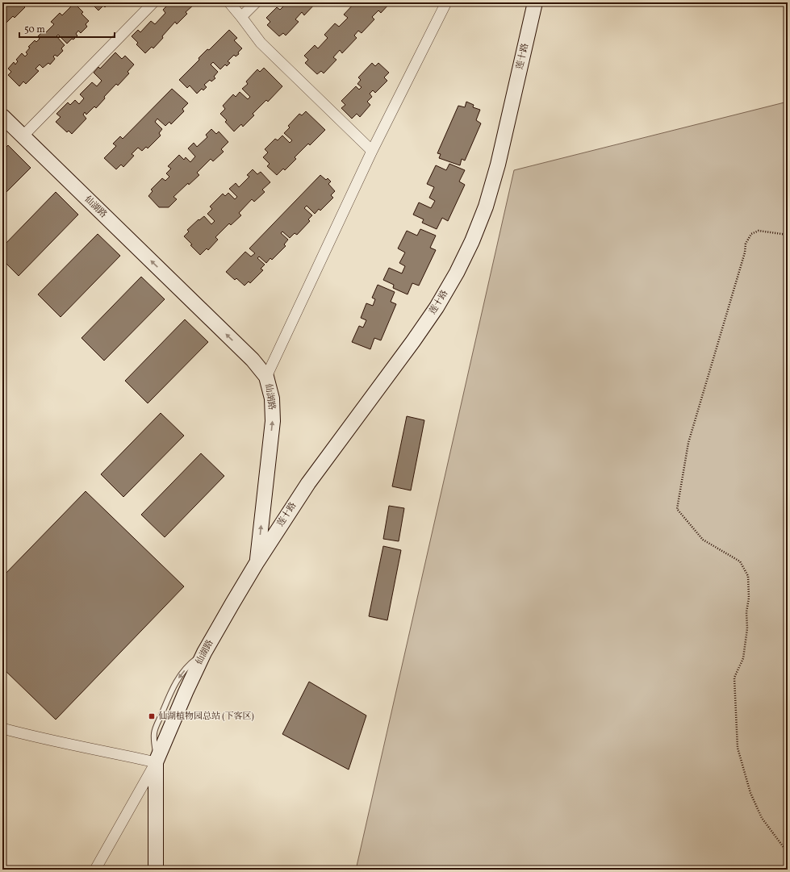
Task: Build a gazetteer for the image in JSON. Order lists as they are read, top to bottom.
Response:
{
  "streets": {
    "street": ["莲十路", "仙湖路"]
  },
  "crossings": [
    ["莲十路", "仙湖路"]
  ],
  "one_way": ["仙湖路"],
  "places": {
    "transit": ["仙湖植物园总站 (下客区)"]
  },
  "scale_bar": "50 m"
}
